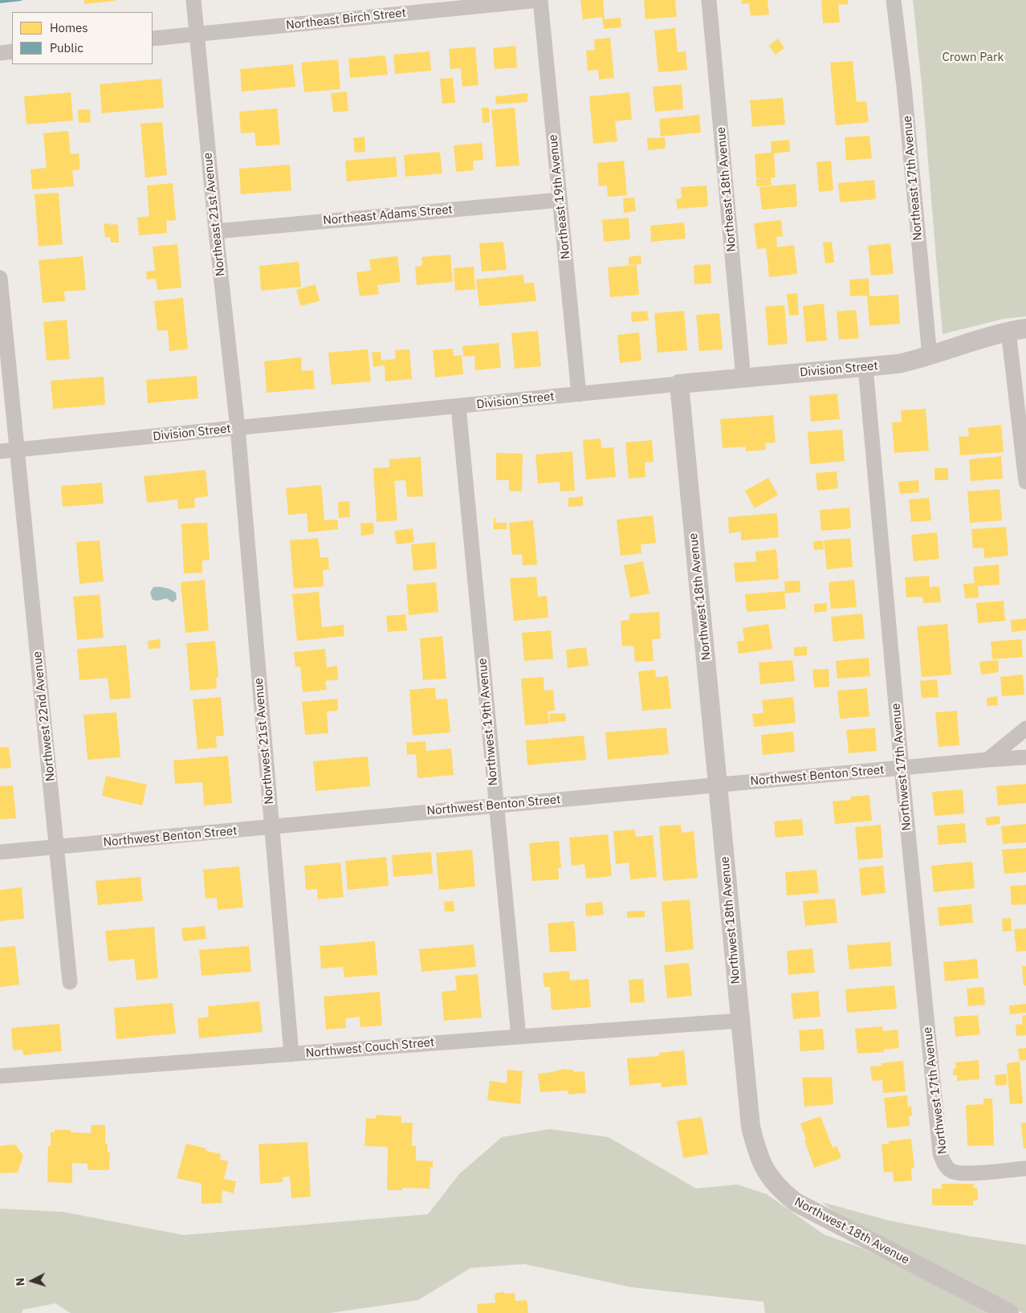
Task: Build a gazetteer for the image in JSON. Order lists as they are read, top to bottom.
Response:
{
  "streets": {
    "street": [
      "Northeast Birch Street",
      "Northeast 17th Avenue",
      "Northeast 18th Avenue",
      "Northeast 19th Avenue",
      "Northeast 21st Avenue",
      "Northeast Adams Street",
      "Division Street",
      "Northwest 18th Avenue",
      "Northwest 22nd Avenue",
      "Northwest 19th Avenue",
      "Northwest 21st Avenue",
      "Northwest 17th Avenue",
      "Northwest Benton Street",
      "Northwest Couch Street"
    ]
  },
  "crossings": [
    ["Northeast Birch Street", "Northeast 19th Avenue"],
    ["Northeast Birch Street", "Northeast 21st Avenue"],
    ["Northeast 17th Avenue", "Division Street"],
    ["Northeast 18th Avenue", "Division Street"],
    ["Northeast 19th Avenue", "Northeast Adams Street"],
    ["Northeast 19th Avenue", "Division Street"],
    ["Northeast 21st Avenue", "Northeast Adams Street"],
    ["Northeast 21st Avenue", "Division Street"],
    ["Northeast 21st Avenue", "Northwest 21st Avenue"],
    ["Division Street", "Northwest 18th Avenue"],
    ["Division Street", "Northwest 22nd Avenue"],
    ["Division Street", "Northwest 19th Avenue"],
    ["Division Street", "Northwest 21st Avenue"],
    ["Division Street", "Northwest 17th Avenue"],
    ["Northwest 18th Avenue", "Northwest Benton Street"],
    ["Northwest 18th Avenue", "Northwest Couch Street"],
    ["Northwest 22nd Avenue", "Northwest Benton Street"],
    ["Northwest 19th Avenue", "Northwest Benton Street"],
    ["Northwest 19th Avenue", "Northwest Couch Street"],
    ["Northwest 21st Avenue", "Northwest Benton Street"],
    ["Northwest 21st Avenue", "Northwest Couch Street"],
    ["Northwest 17th Avenue", "Northwest Benton Street"]
  ],
  "parks": ["Crown Park"],
  "legend": ["Homes", "Public"],
  "north": "left"
}
